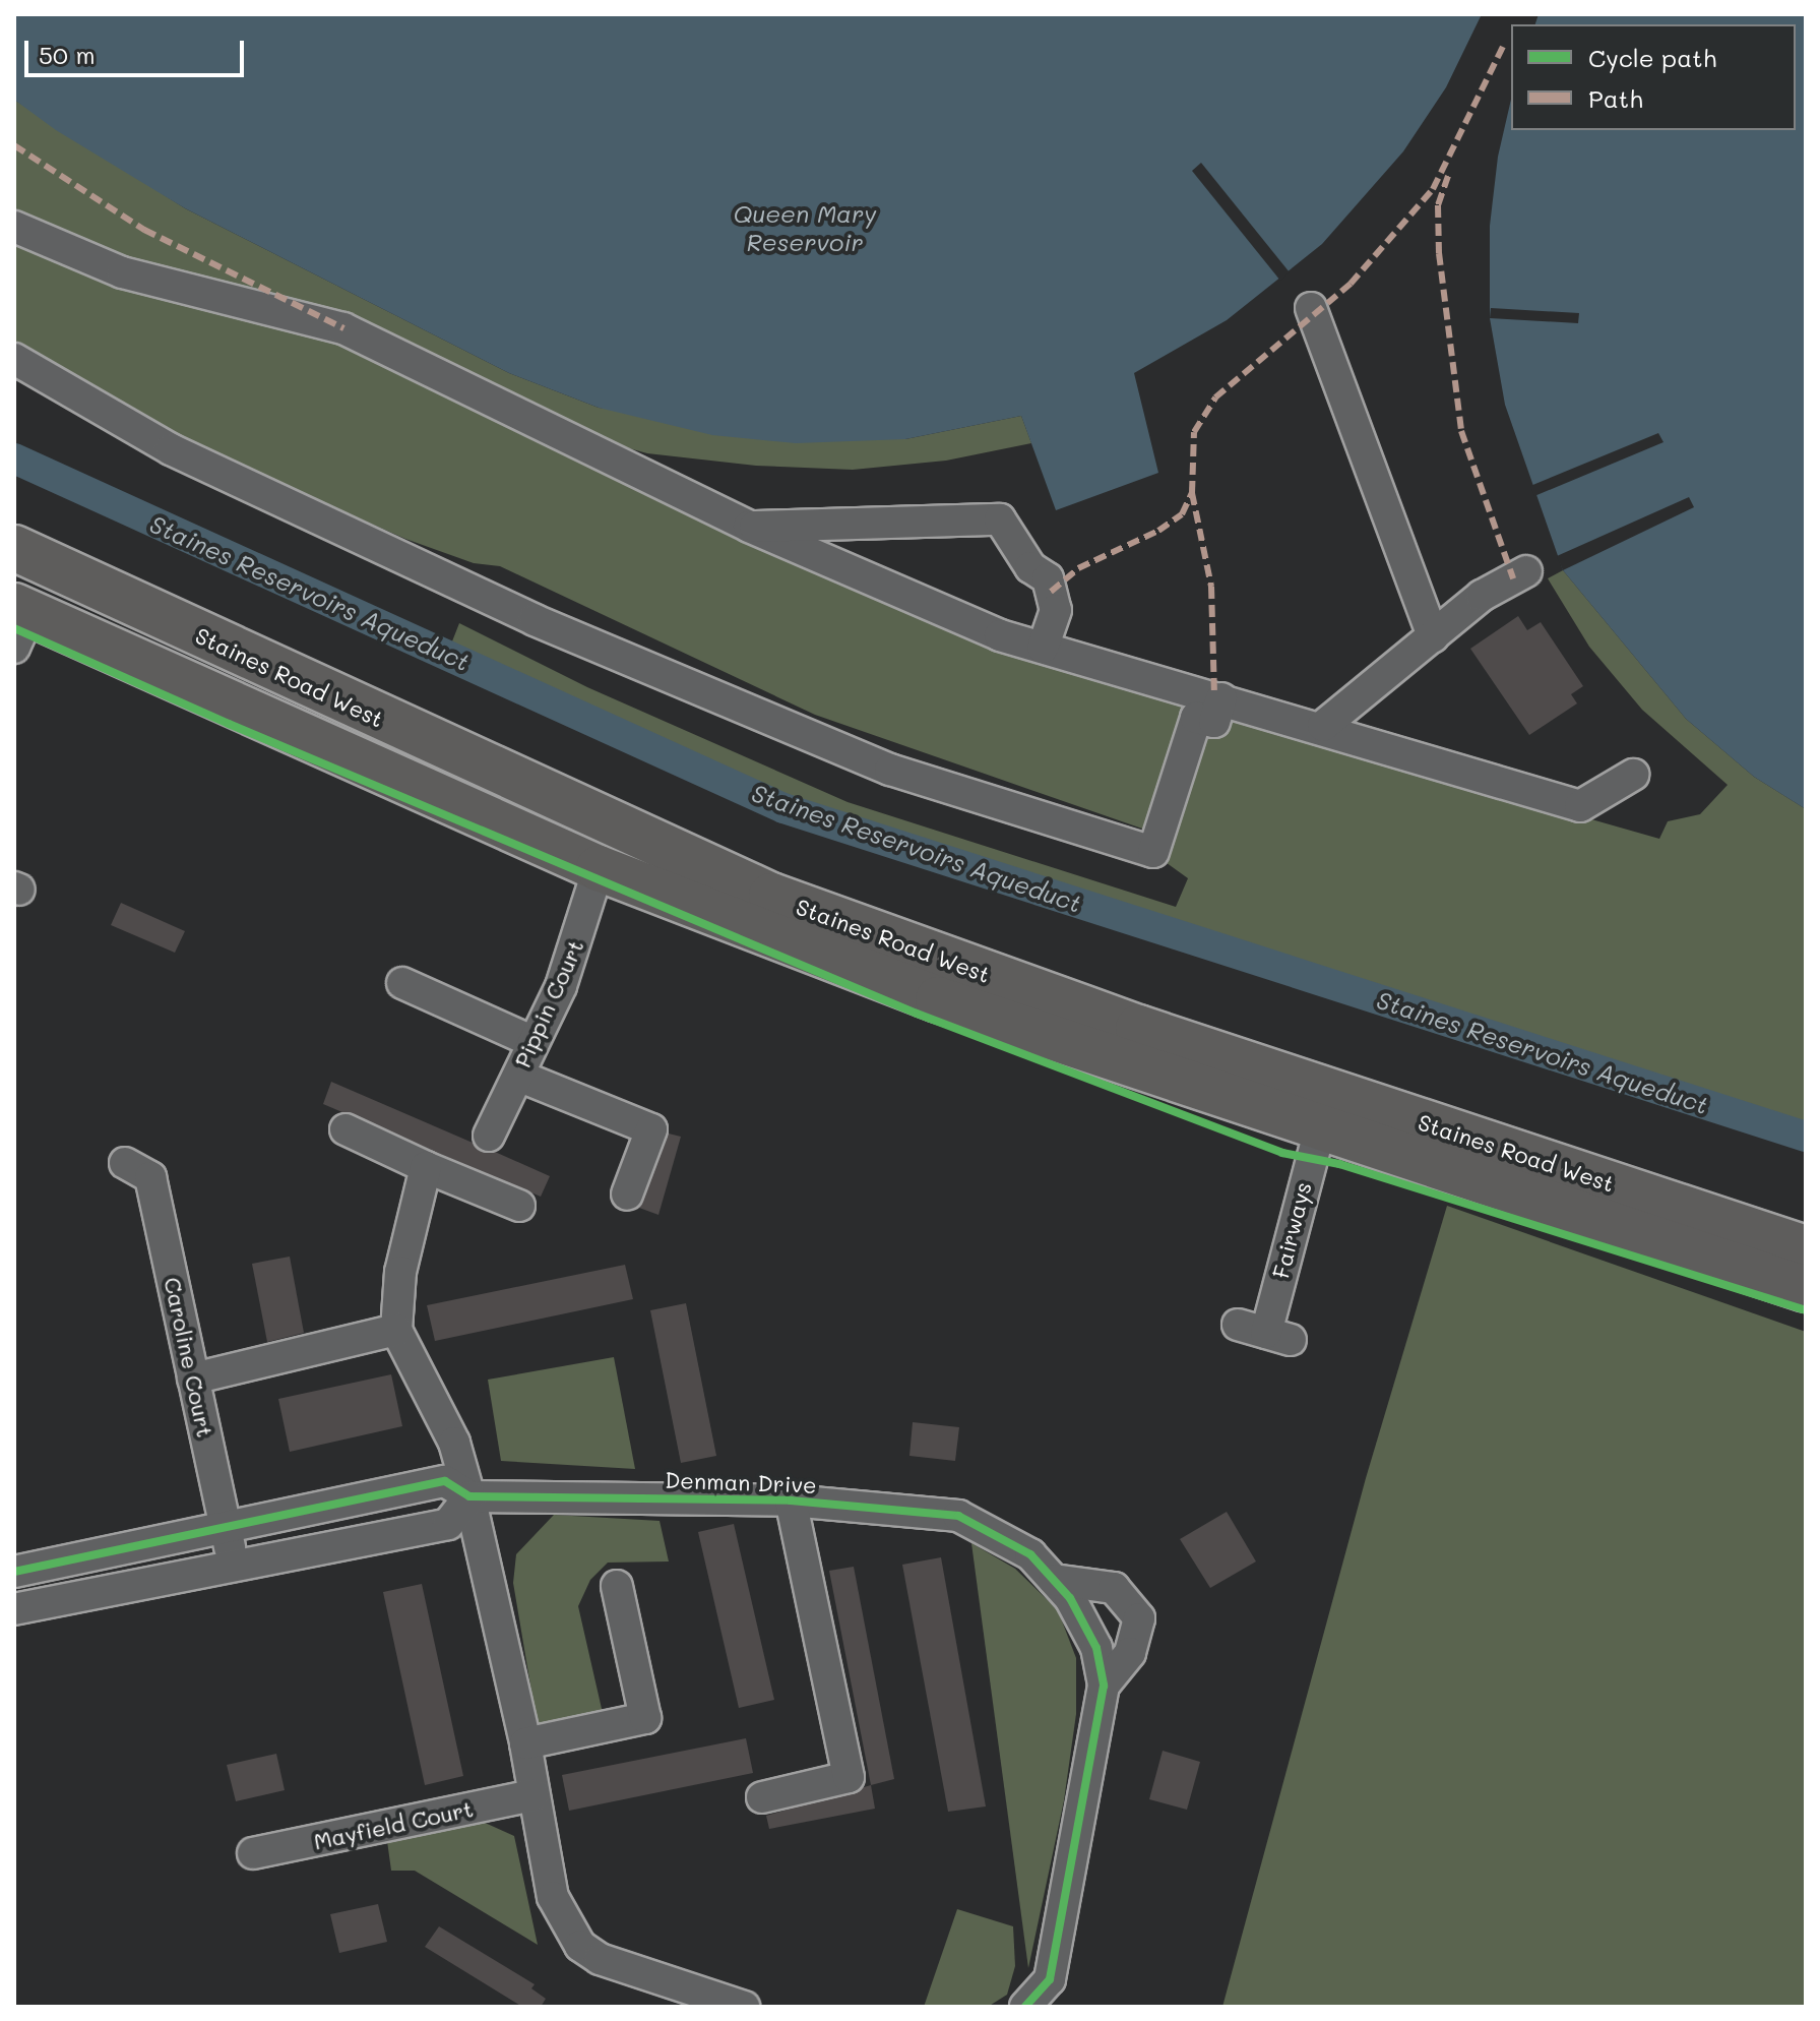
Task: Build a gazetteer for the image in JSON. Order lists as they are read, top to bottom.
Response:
{
  "streets": {
    "highway": ["Staines Road West"],
    "street": [
      "Pippin Court",
      "Fairways",
      "Caroline Court",
      "Denman Drive",
      "Mayfield Court"
    ]
  },
  "crossings": [
    ["Staines Road West", "Pippin Court"],
    ["Staines Road West", "Fairways"],
    ["Caroline Court", "Denman Drive"]
  ],
  "water": ["Queen Mary Reservoir", "Staines Reservoirs Aqueduct"],
  "legend": ["Cycle path", "Path"],
  "scale_bar": "50 m"
}
